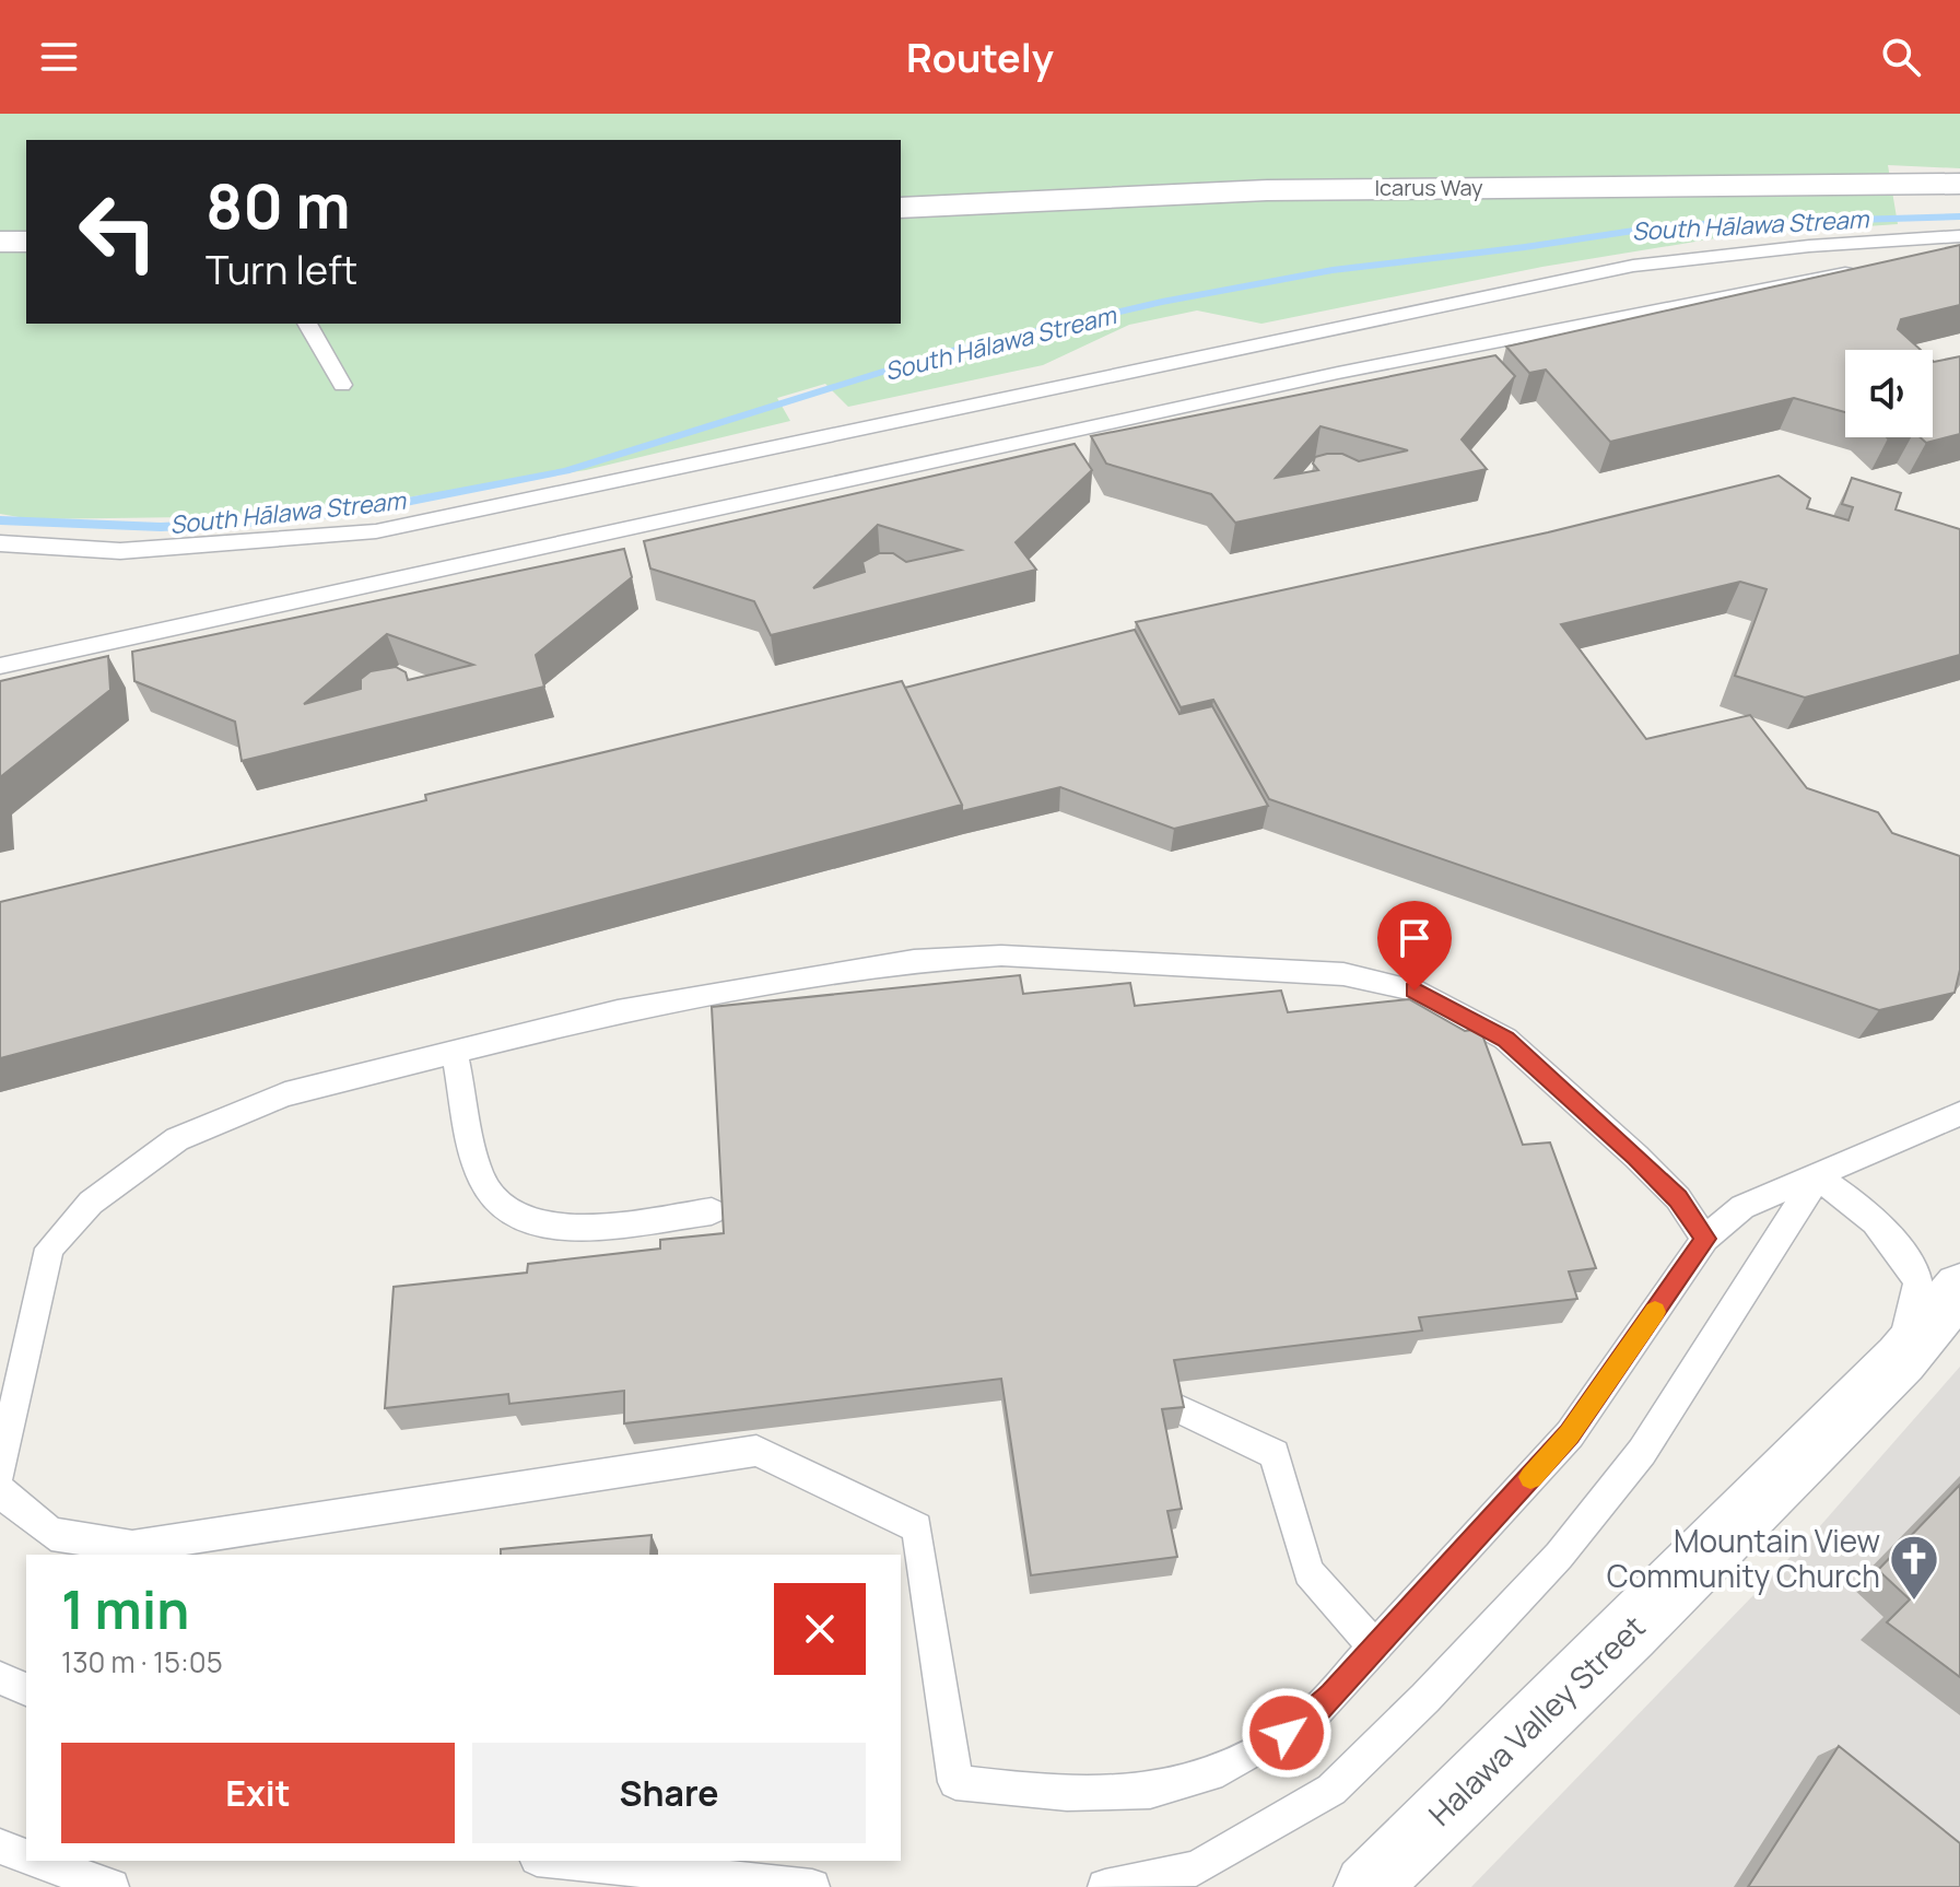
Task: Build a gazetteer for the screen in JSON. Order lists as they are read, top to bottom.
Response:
{
  "streets": {
    "street": ["Icarus Way", "Halawa Valley Street"]
  },
  "water": ["South Hālawa Stream"],
  "places": {
    "church": ["Mountain View Community Church"]
  },
  "page": {
    "header": "Routely",
    "turn": ["80 m", "Turn left"],
    "heading": ["1 min", "130 m · 15:05"],
    "buttons": ["Exit", "Share"]
  }
}
